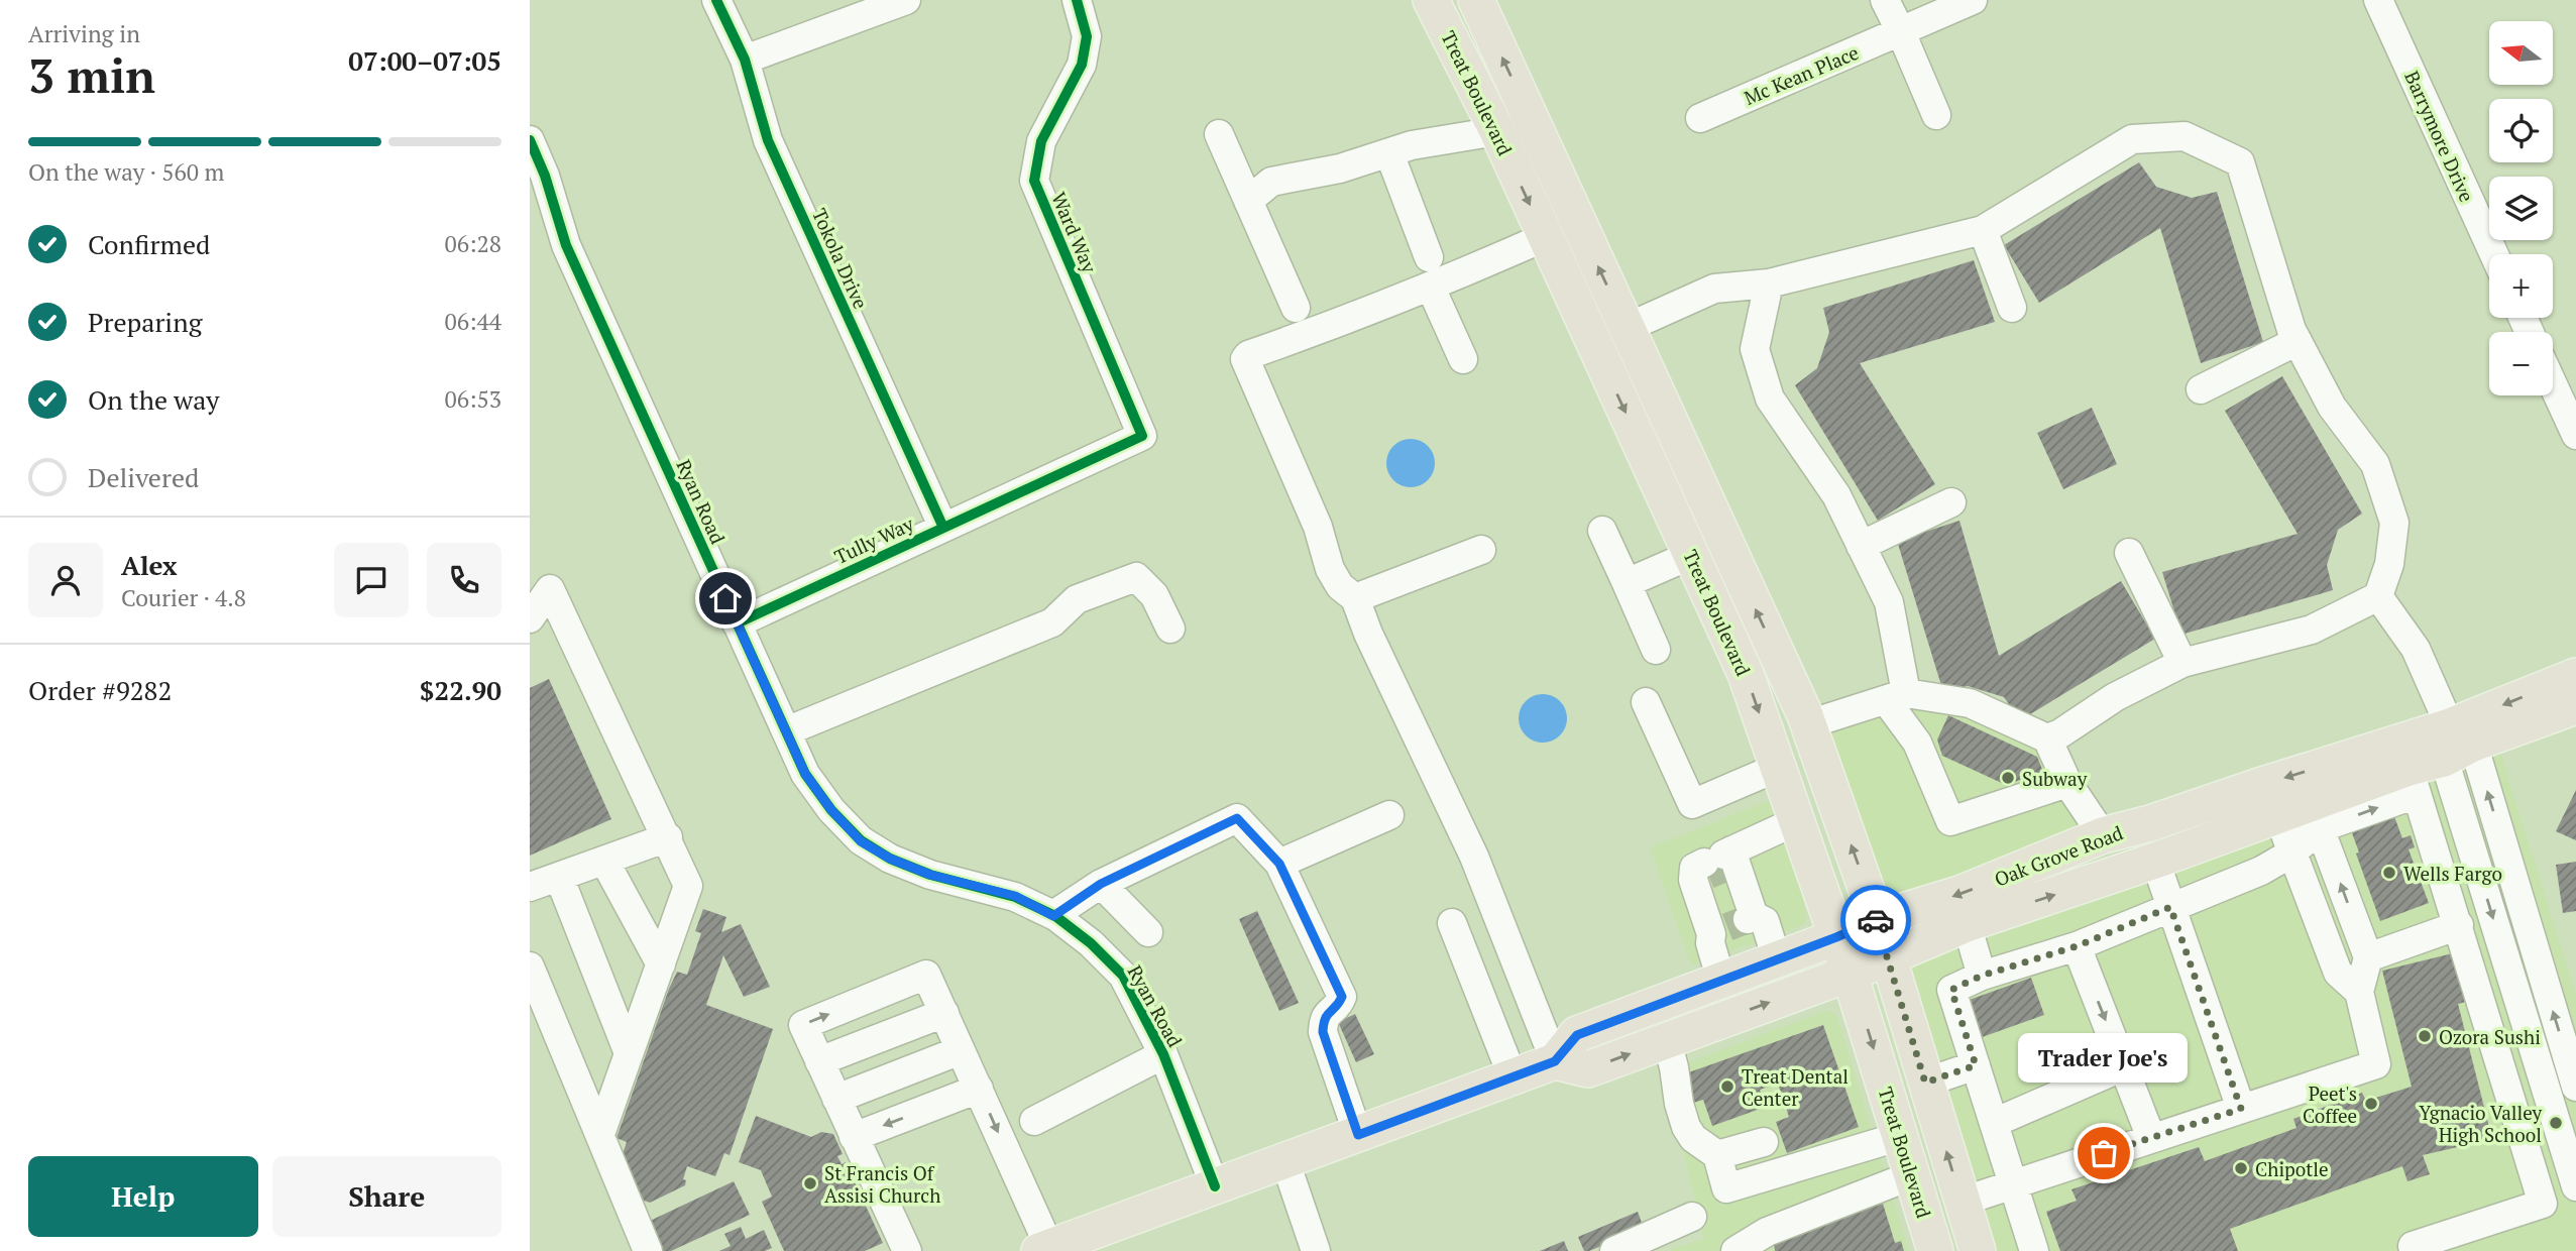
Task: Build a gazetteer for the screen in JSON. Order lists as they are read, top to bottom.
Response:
{
  "streets": {
    "main road": ["Treat Boulevard", "Oak Grove Road"],
    "street": [
      "Mc Kean Place",
      "Barrymore Drive",
      "Ward Way",
      "Tokola Drive",
      "Ryan Road",
      "Tully Way"
    ]
  },
  "crossings": [
    ["Treat Boulevard", "Oak Grove Road"],
    ["Ward Way", "Tully Way"],
    ["Tokola Drive", "Tully Way"],
    ["Ryan Road", "Tully Way"],
    ["Ryan Road", "Oak Grove Road"]
  ],
  "places": [
    "Subway",
    "Wells Fargo",
    "Ozora Sushi",
    "Treat Dental Center",
    "Peet's Coffee",
    "Ygnacio Valley High School",
    "Trader Joe's",
    "Chipotle",
    "St Francis Of Assisi Church"
  ],
  "north": "left",
  "page": {
    "heading": ["3 min", "Arriving in", "07:00–07:05"],
    "panel": [
      "Alex",
      "Courier · 4.8",
      "Order #9282",
      "$22.90"
    ],
    "map_buttons": ["+", "−"],
    "bar": "On the way · 560 m",
    "list": [
      ["Confirmed", "06:28"],
      ["Preparing", "06:44"],
      ["On the way", "06:53"],
      "Delivered"
    ],
    "bubble": "Trader Joe's",
    "buttons": ["Help", "Share"]
  }
}
